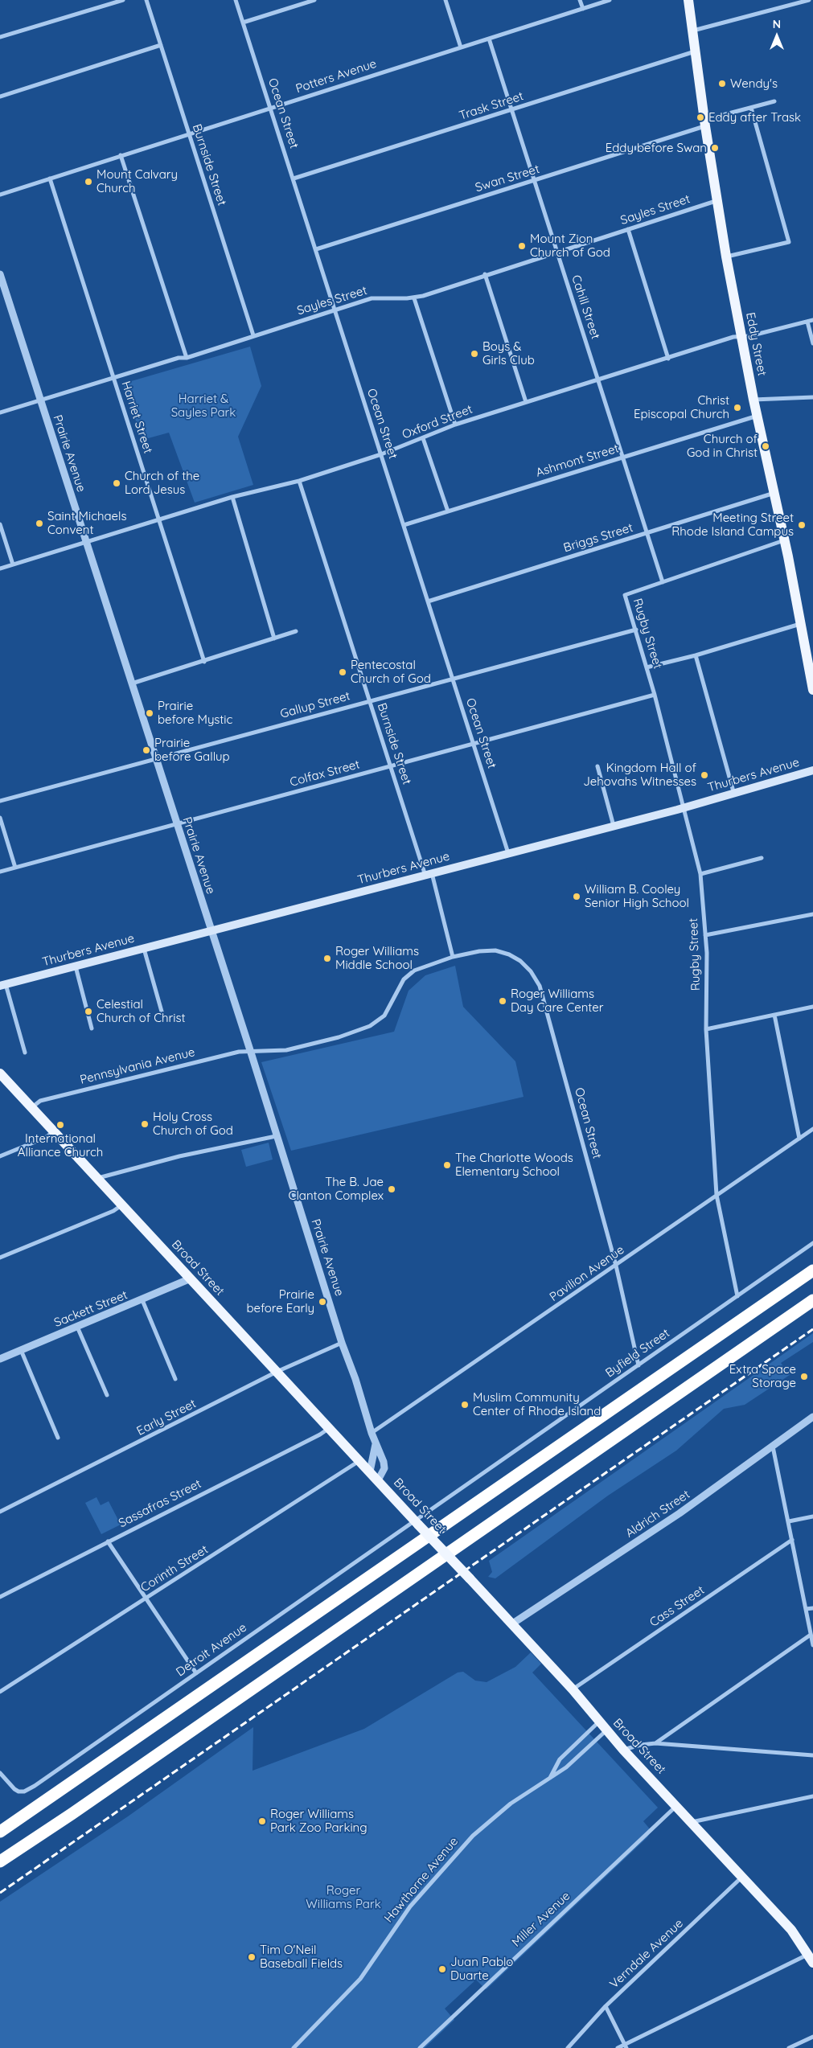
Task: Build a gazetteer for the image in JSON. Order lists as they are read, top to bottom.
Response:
{
  "streets": {
    "main road": ["Eddy Street", "Thurbers Avenue", "Broad Street"],
    "street": [
      "Potters Avenue",
      "Trask Street",
      "Ocean Street",
      "Burnside Street",
      "Swan Street",
      "Sayles Street",
      "Cahill Street",
      "Harriet Street",
      "Oxford Street",
      "Prairie Avenue",
      "Ashmont Street",
      "Briggs Street",
      "Rugby Street",
      "Gallup Street",
      "Colfax Street",
      "Pennsylvania Avenue",
      "Pavilion Avenue",
      "Sackett Street",
      "Byfield Street",
      "Early Street",
      "Sassafras Street",
      "Aldrich Street",
      "Corinth Street",
      "Cass Street",
      "Detroit Avenue",
      "Hawthorne Avenue",
      "Miller Avenue",
      "Verndale Avenue"
    ]
  },
  "crossings": [
    ["Potters Avenue", "Ocean Street"],
    ["Potters Avenue", "Burnside Street"],
    ["Potters Avenue", "Cahill Street"],
    ["Potters Avenue", "Harriet Street"],
    ["Trask Street", "Ocean Street"],
    ["Trask Street", "Cahill Street"],
    ["Trask Street", "Eddy Street"],
    ["Ocean Street", "Burnside Street"],
    ["Ocean Street", "Swan Street"],
    ["Ocean Street", "Sayles Street"],
    ["Ocean Street", "Oxford Street"],
    ["Ocean Street", "Prairie Avenue"],
    ["Ocean Street", "Ashmont Street"],
    ["Ocean Street", "Briggs Street"],
    ["Ocean Street", "Gallup Street"],
    ["Ocean Street", "Colfax Street"],
    ["Ocean Street", "Thurbers Avenue"],
    ["Ocean Street", "Pennsylvania Avenue"],
    ["Ocean Street", "Pavilion Avenue"],
    ["Ocean Street", "Byfield Street"],
    ["Burnside Street", "Sayles Street"],
    ["Burnside Street", "Oxford Street"],
    ["Burnside Street", "Gallup Street"],
    ["Burnside Street", "Colfax Street"],
    ["Burnside Street", "Thurbers Avenue"],
    ["Swan Street", "Cahill Street"],
    ["Swan Street", "Eddy Street"],
    ["Sayles Street", "Cahill Street"],
    ["Sayles Street", "Eddy Street"],
    ["Sayles Street", "Harriet Street"],
    ["Sayles Street", "Prairie Avenue"],
    ["Cahill Street", "Oxford Street"],
    ["Cahill Street", "Ashmont Street"],
    ["Cahill Street", "Briggs Street"],
    ["Cahill Street", "Rugby Street"],
    ["Eddy Street", "Oxford Street"],
    ["Eddy Street", "Ashmont Street"],
    ["Eddy Street", "Briggs Street"],
    ["Harriet Street", "Oxford Street"],
    ["Oxford Street", "Prairie Avenue"],
    ["Prairie Avenue", "Gallup Street"],
    ["Prairie Avenue", "Colfax Street"],
    ["Prairie Avenue", "Thurbers Avenue"],
    ["Prairie Avenue", "Pennsylvania Avenue"],
    ["Prairie Avenue", "Broad Street"],
    ["Prairie Avenue", "Pavilion Avenue"],
    ["Prairie Avenue", "Early Street"],
    ["Rugby Street", "Gallup Street"],
    ["Rugby Street", "Colfax Street"],
    ["Rugby Street", "Thurbers Avenue"],
    ["Rugby Street", "Pavilion Avenue"],
    ["Rugby Street", "Byfield Street"],
    ["Pennsylvania Avenue", "Broad Street"],
    ["Broad Street", "Sackett Street"],
    ["Broad Street", "Byfield Street"],
    ["Broad Street", "Early Street"],
    ["Broad Street", "Sassafras Street"],
    ["Broad Street", "Aldrich Street"],
    ["Broad Street", "Corinth Street"],
    ["Broad Street", "Cass Street"],
    ["Broad Street", "Detroit Avenue"],
    ["Broad Street", "Hawthorne Avenue"],
    ["Broad Street", "Miller Avenue"],
    ["Broad Street", "Verndale Avenue"],
    ["Byfield Street", "Detroit Avenue"]
  ],
  "parks": ["Harriet & Sayles Park", "Roger Williams Park"],
  "places": [
    "Wendy's",
    "Eddy after Trask",
    "Eddy before Swan",
    "Mount Calvary Church",
    "Mount Zion Church of God",
    "Boys & Girls Club",
    "Christ Episcopal Church",
    "Church of God in Christ",
    "Church of the Lord Jesus",
    "Saint Michaels Convent",
    "Meeting Street Rhode Island Campus",
    "Pentecostal Church of God",
    "Prairie before Mystic",
    "Prairie before Gallup",
    "Kingdom Hall of Jehovahs Witnesses",
    "William B. Cooley Senior High School",
    "Roger Williams Middle School",
    "Roger Williams Day Care Center",
    "Celestial Church of Christ",
    "Holy Cross Church of God",
    "International Alliance Church",
    "The Charlotte Woods Elementary School",
    "The B. Jae Clanton Complex",
    "Prairie before Early",
    "Extra Space Storage",
    "Muslim Community Center of Rhode Island",
    "Roger Williams Park Zoo Parking",
    "Tim O'Neil Baseball Fields",
    "Juan Pablo Duarte"
  ],
  "north": "top"
}
